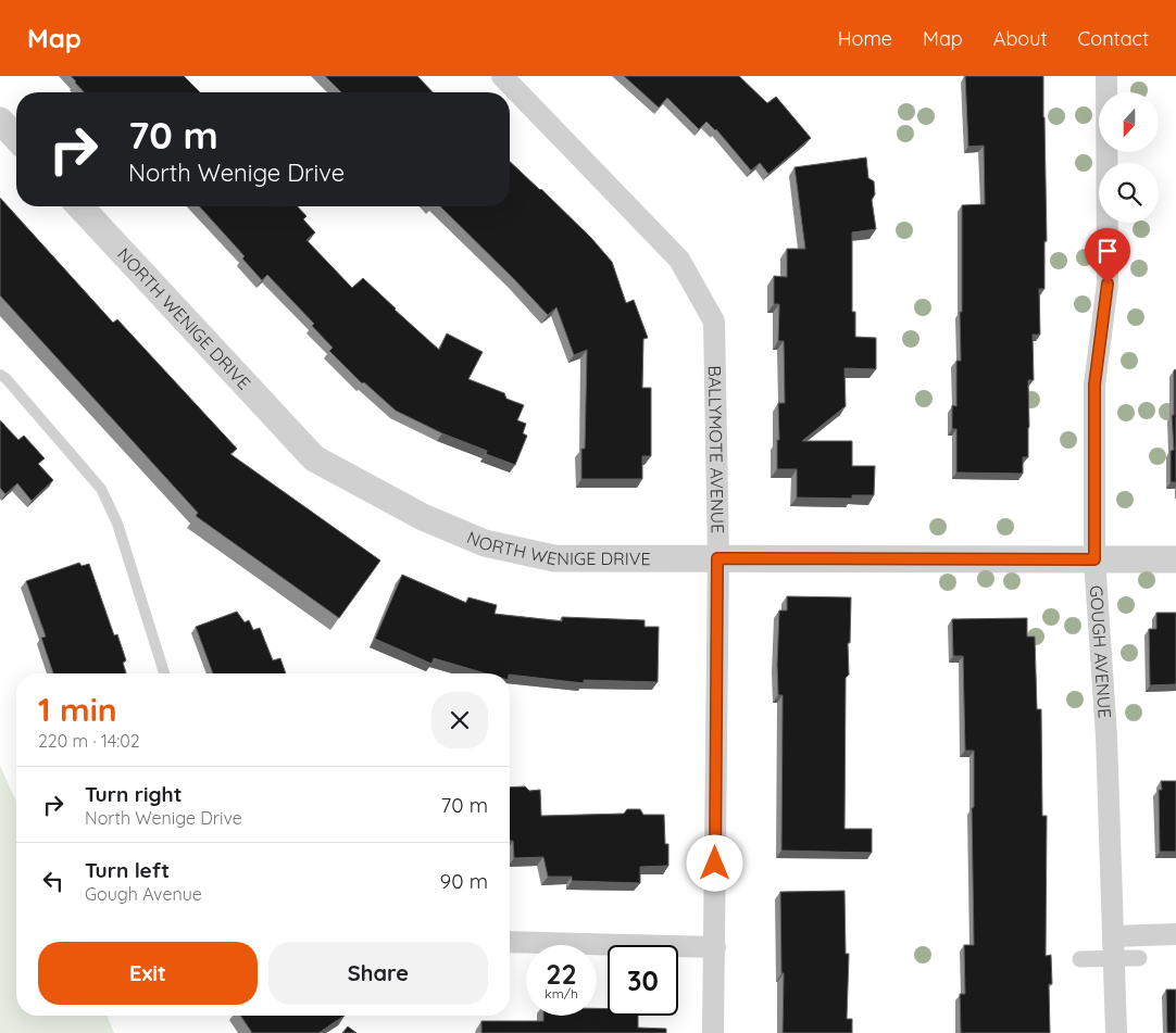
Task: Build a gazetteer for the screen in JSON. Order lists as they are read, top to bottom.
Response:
{
  "streets": {
    "street": ["NORTH WENIGE DRIVE", "BALLYMOTE AVENUE", "GOUGH AVENUE"]
  },
  "crossings": [
    ["NORTH WENIGE DRIVE", "BALLYMOTE AVENUE"],
    ["NORTH WENIGE DRIVE", "GOUGH AVENUE"]
  ],
  "north": "bottom",
  "page": {
    "header": "Map",
    "nav": [
      "Home",
      "Map",
      "About",
      "Contact"
    ],
    "turn": ["70 m", "North Wenige Drive"],
    "heading": ["1 min", "220 m · 14:02"],
    "list": [
      {
        "name": "Turn right",
        "note": "North Wenige Drive",
        "value": "70 m"
      },
      {
        "name": "Turn left",
        "note": "Gough Avenue",
        "value": "90 m"
      }
    ],
    "buttons": ["Exit", "Share"],
    "speed": "22 km/h",
    "limit": "30"
  }
}
